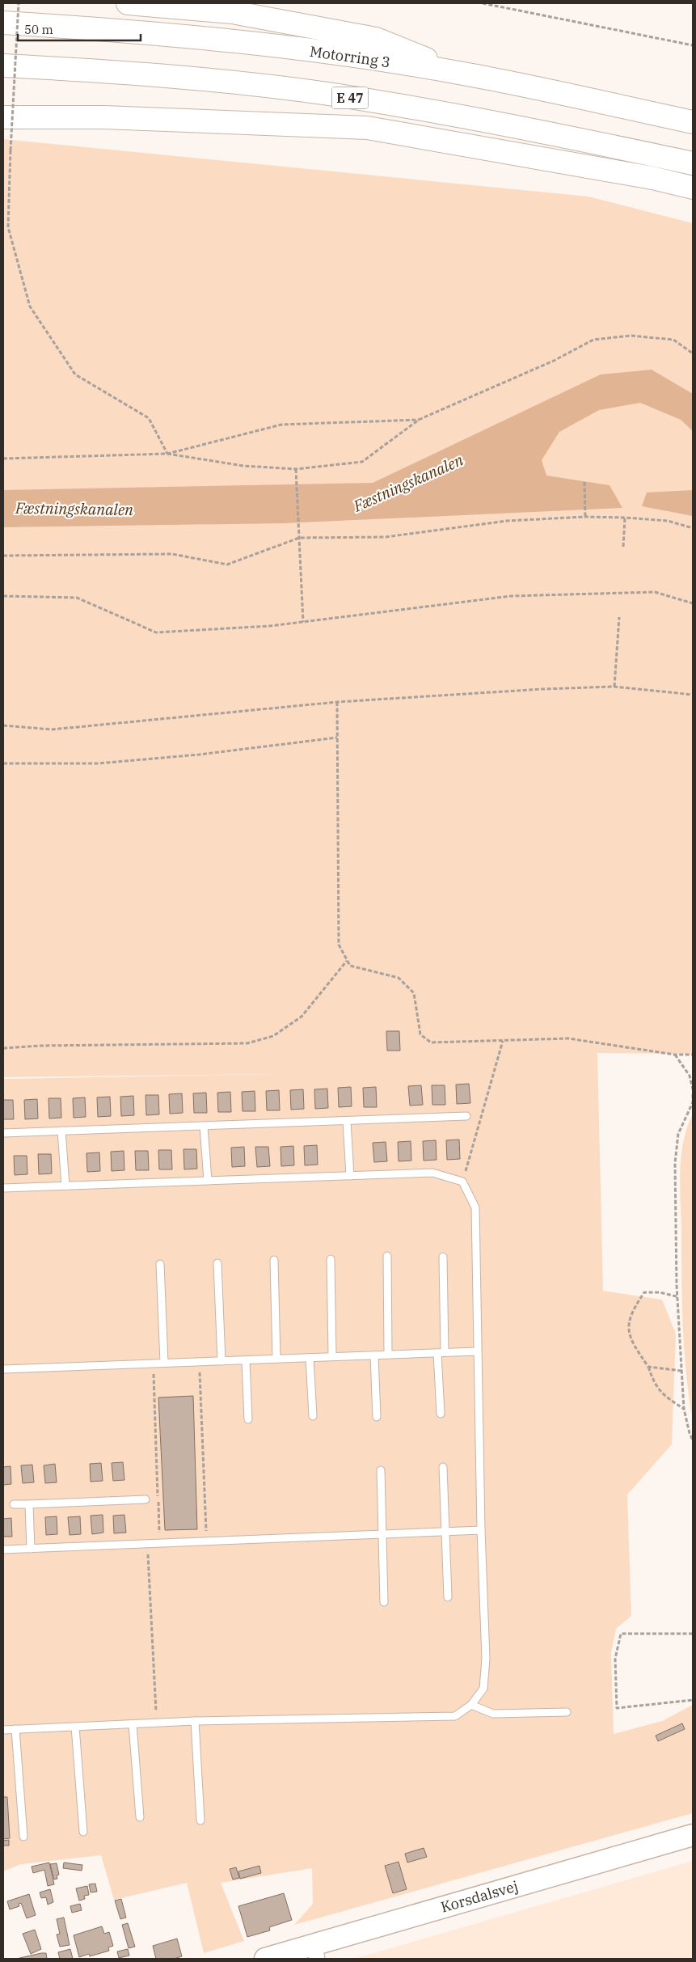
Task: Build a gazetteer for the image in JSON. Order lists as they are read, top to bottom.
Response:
{
  "streets": {
    "highway": ["Motorring 3", "E 47"],
    "street": ["Korsdalsvej"]
  },
  "water": ["Fæstningskanalen"],
  "scale_bar": "50 m"
}
